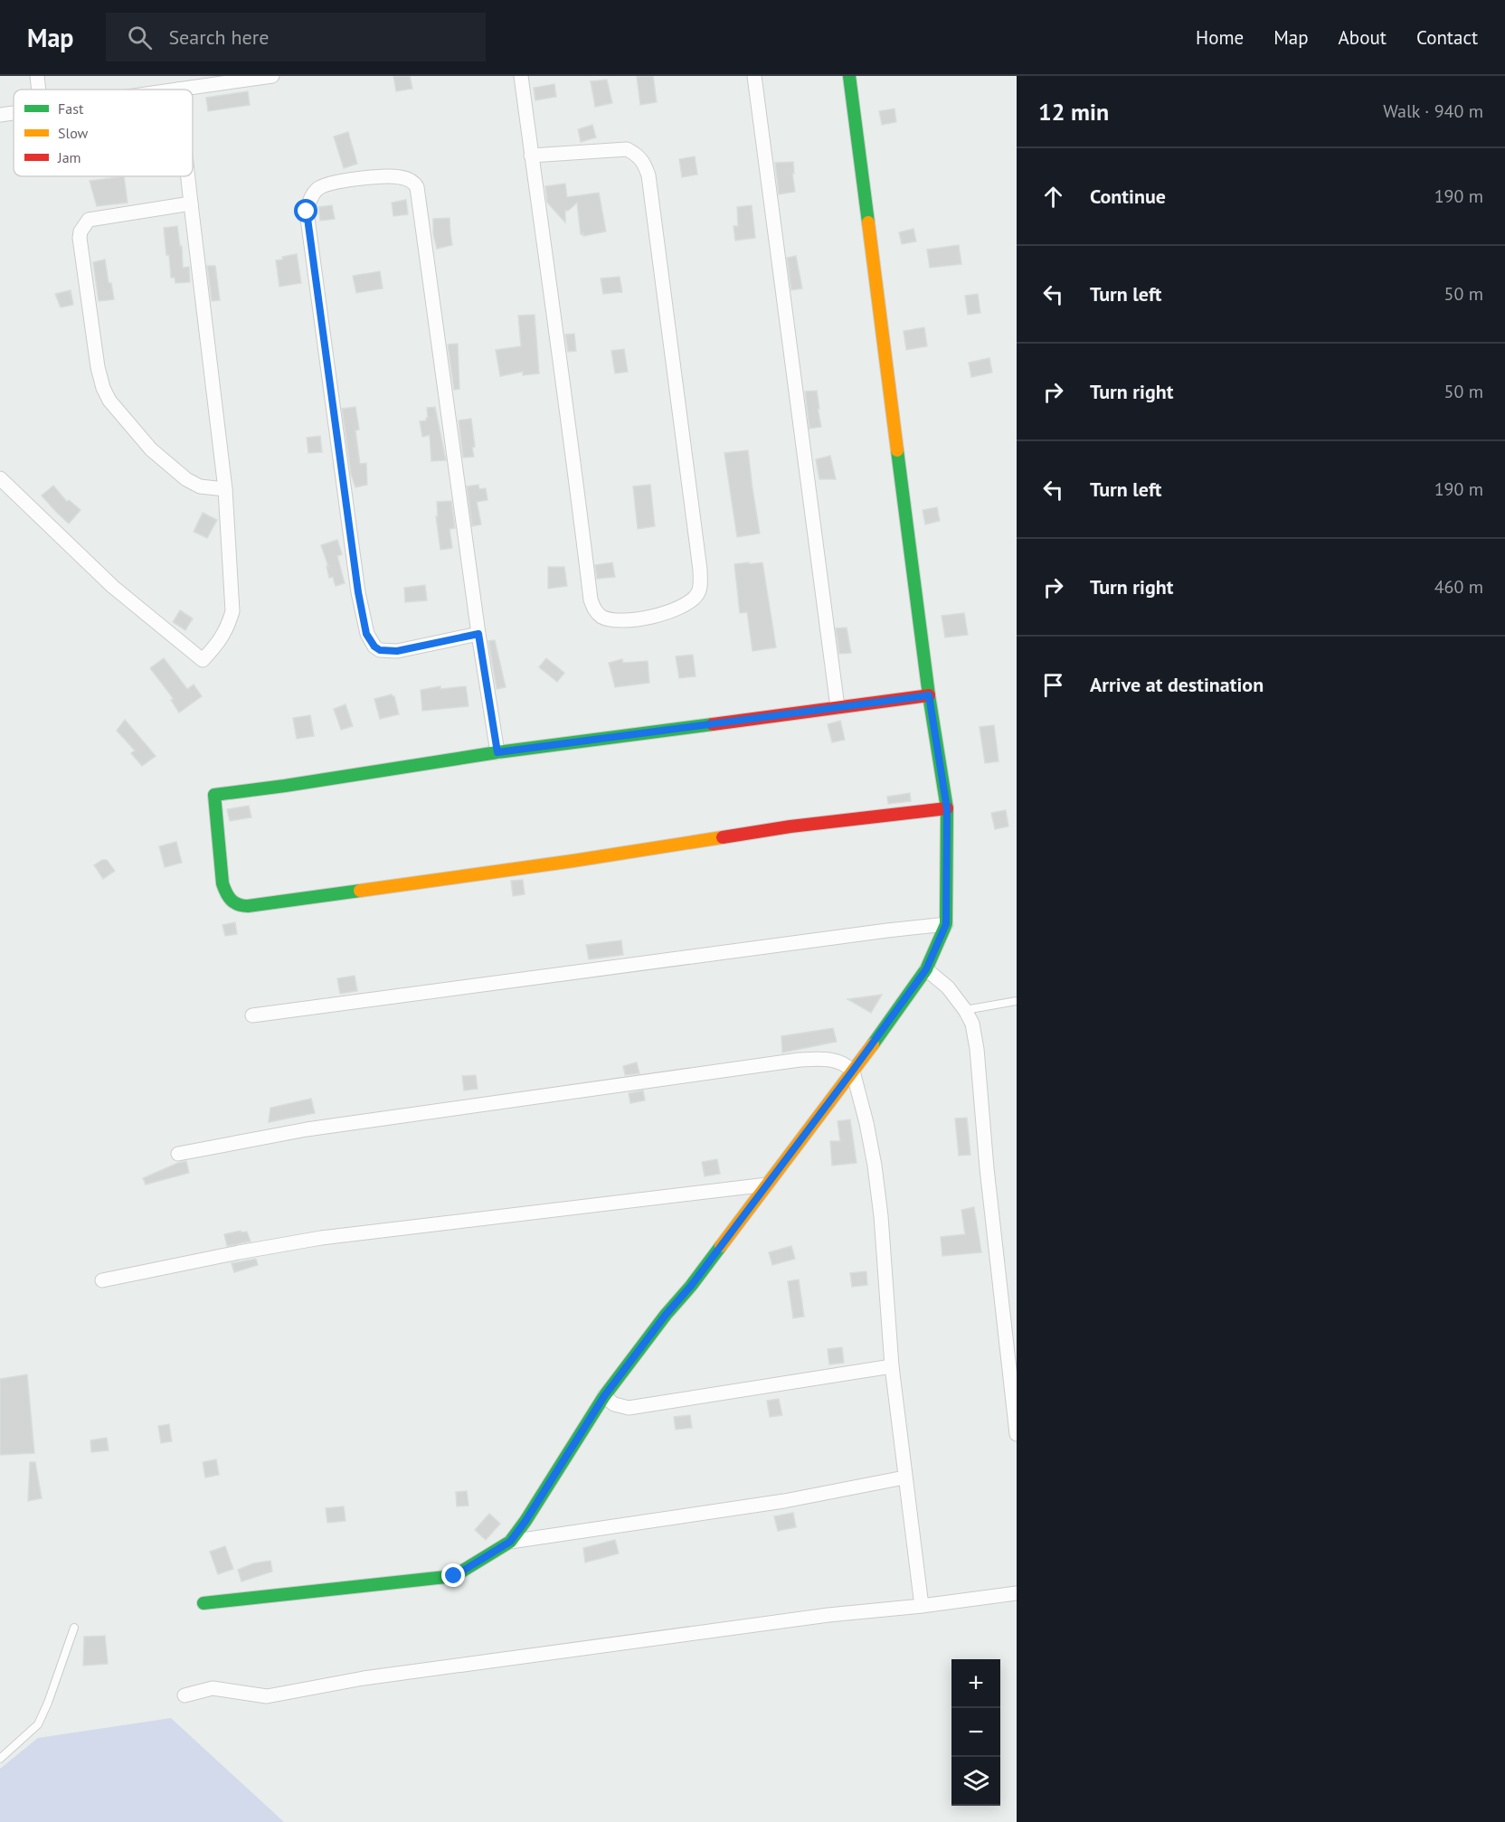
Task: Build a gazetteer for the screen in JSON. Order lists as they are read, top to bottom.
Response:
{
  "legend": ["Fast", "Slow", "Jam"],
  "page": {
    "header": "Map",
    "search": "Search here",
    "nav": [
      "Home",
      "Map",
      "About",
      "Contact"
    ],
    "heading": ["12 min", "Walk · 940 m"],
    "list": [
      ["Continue", "190 m"],
      ["Turn left", "50 m"],
      ["Turn right", "50 m"],
      ["Turn left", "190 m"],
      ["Turn right", "460 m"],
      "Arrive at destination"
    ],
    "map_buttons": ["+", "−"]
  }
}
